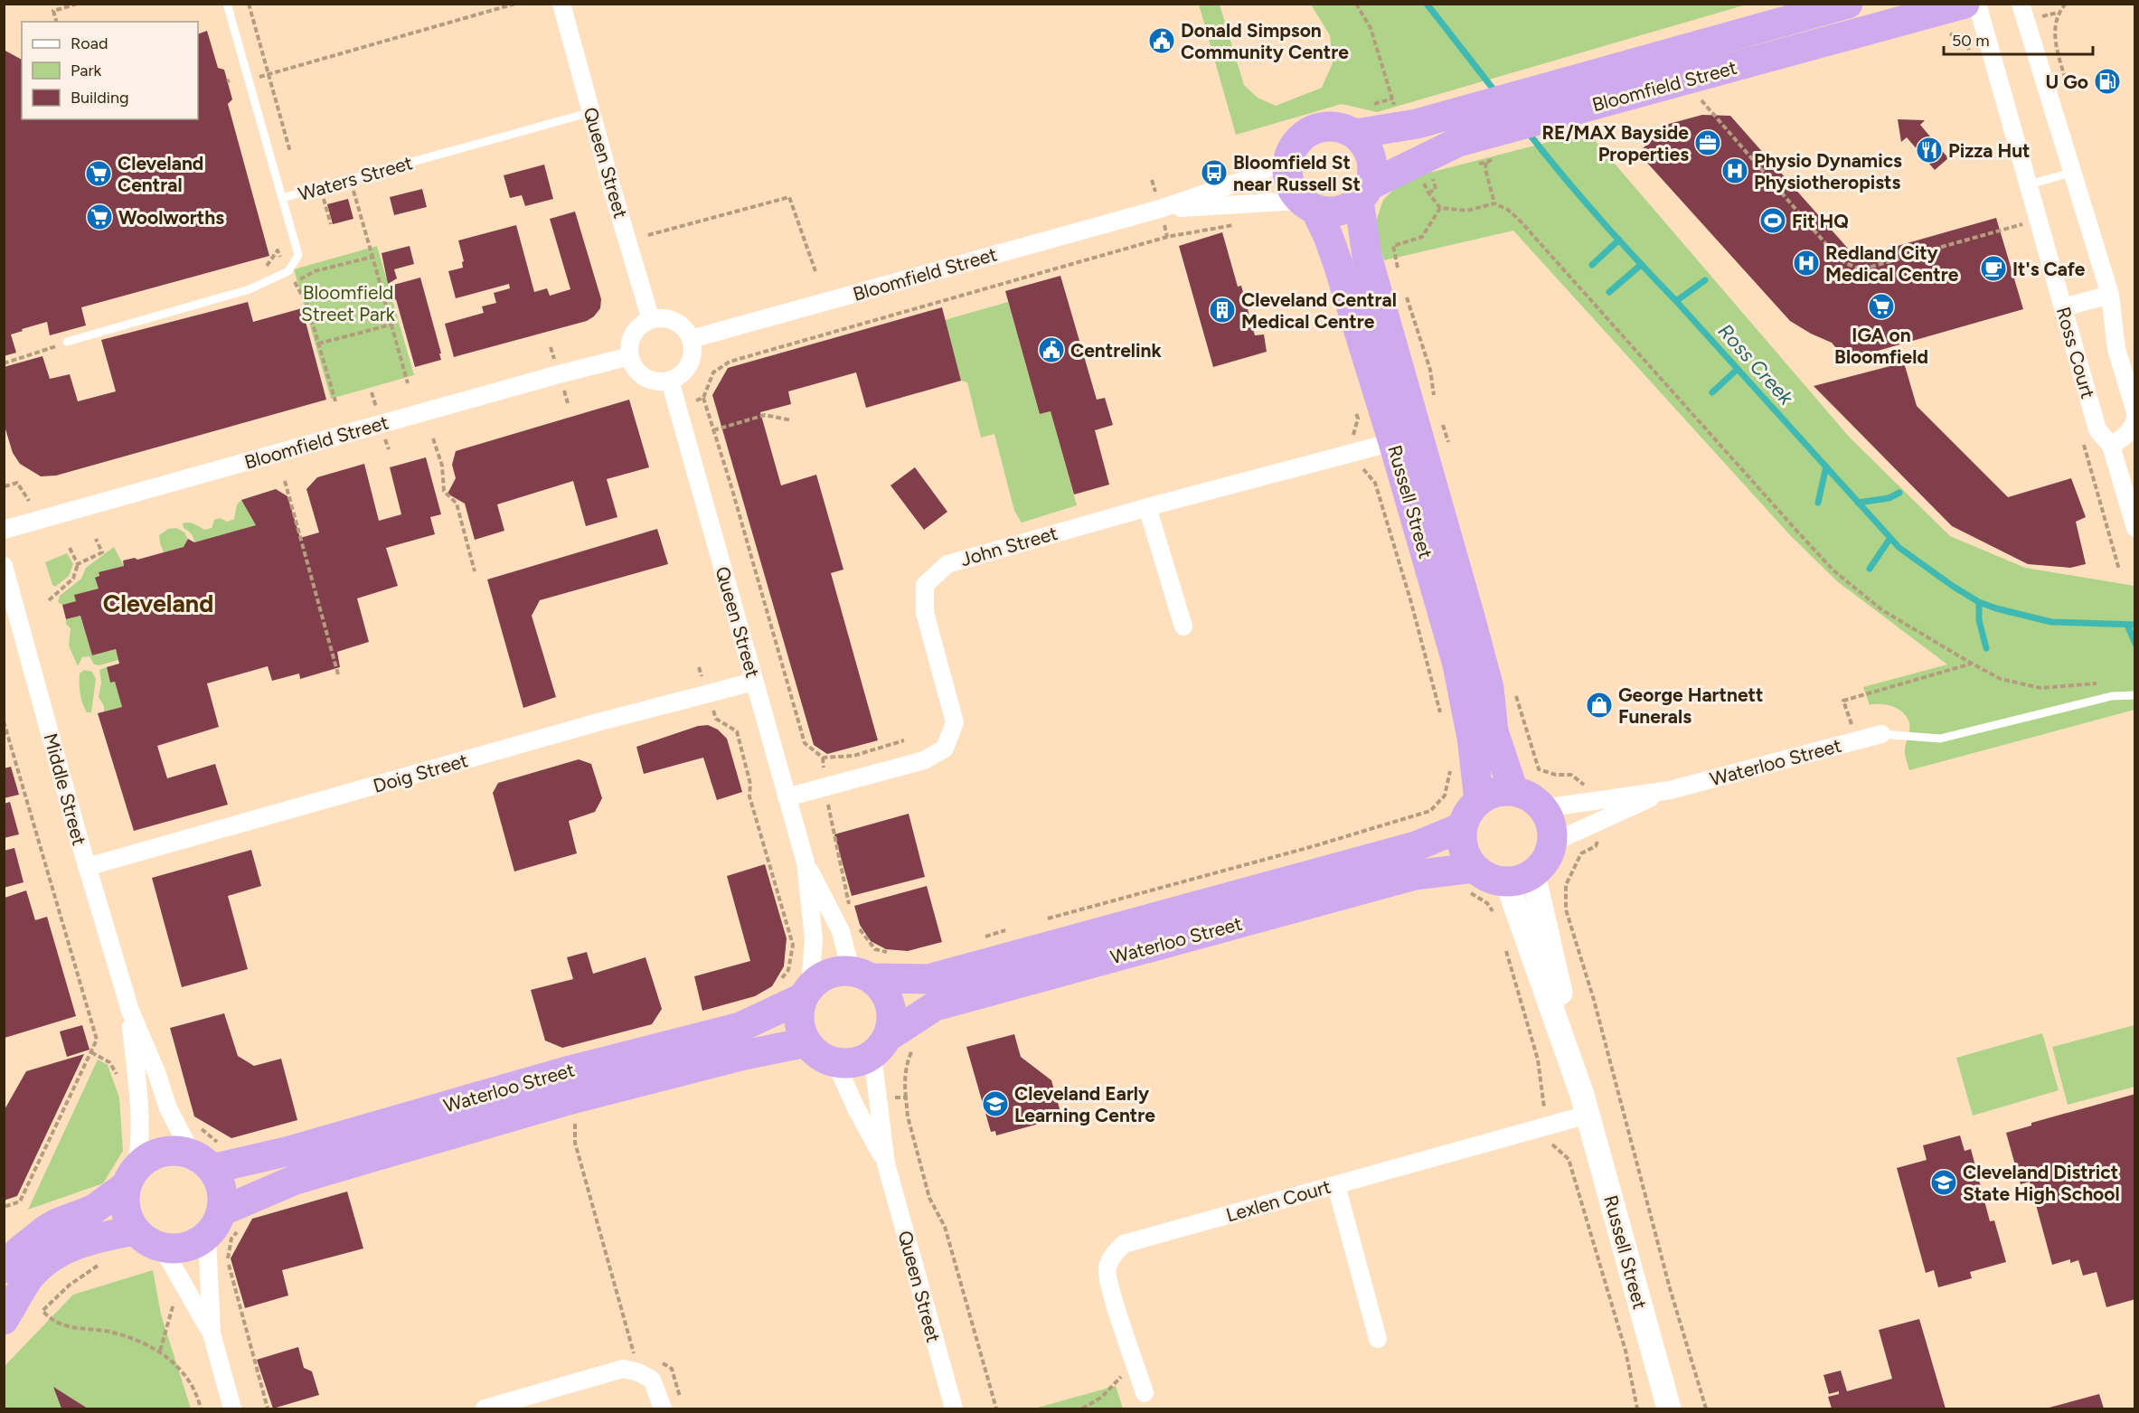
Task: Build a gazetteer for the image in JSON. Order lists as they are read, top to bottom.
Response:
{
  "streets": {
    "highway": ["Bloomfield Street", "Russell Street", "Waterloo Street"],
    "street": [
      "Queen Street",
      "Ross Court",
      "John Street",
      "Doig Street",
      "Middle Street",
      "Lexlen Court"
    ],
    "lane": ["Waters Street"]
  },
  "crossings": [
    ["Bloomfield Street", "Queen Street"],
    ["Bloomfield Street", "Russell Street"],
    ["Queen Street", "Waters Street"],
    ["Queen Street", "John Street"],
    ["Queen Street", "Waterloo Street"],
    ["Queen Street", "Doig Street"],
    ["Russell Street", "John Street"],
    ["Russell Street", "Waterloo Street"],
    ["Russell Street", "Lexlen Court"],
    ["Waterloo Street", "Middle Street"],
    ["Doig Street", "Middle Street"]
  ],
  "districts": ["Cleveland"],
  "water": ["Ross Creek"],
  "parks": ["Bloomfield Street Park"],
  "places": {
    "public building": ["Donald Simpson Community Centre", "Centrelink"],
    "fuel station": ["U Go"],
    "office": ["RE/MAX Bayside Properties"],
    "restaurant": ["Pizza Hut"],
    "hospital": ["Physio Dynamics Physiotheropists", "Redland City Medical Centre"],
    "bus stop": ["Bloomfield St near Russell St"],
    "supermarket": ["Cleveland Central", "Woolworths", "IGA on Bloomfield"],
    "sports": ["Fit HQ"],
    "cafe": ["It's Cafe"],
    "building": ["Cleveland Central Medical Centre"],
    "shop": ["George Hartnett Funerals"],
    "school or university": ["Cleveland Early Learning Centre", "Cleveland District State High School"]
  },
  "legend": ["Road", "Park", "Building"],
  "scale_bar": "50 m"
}
